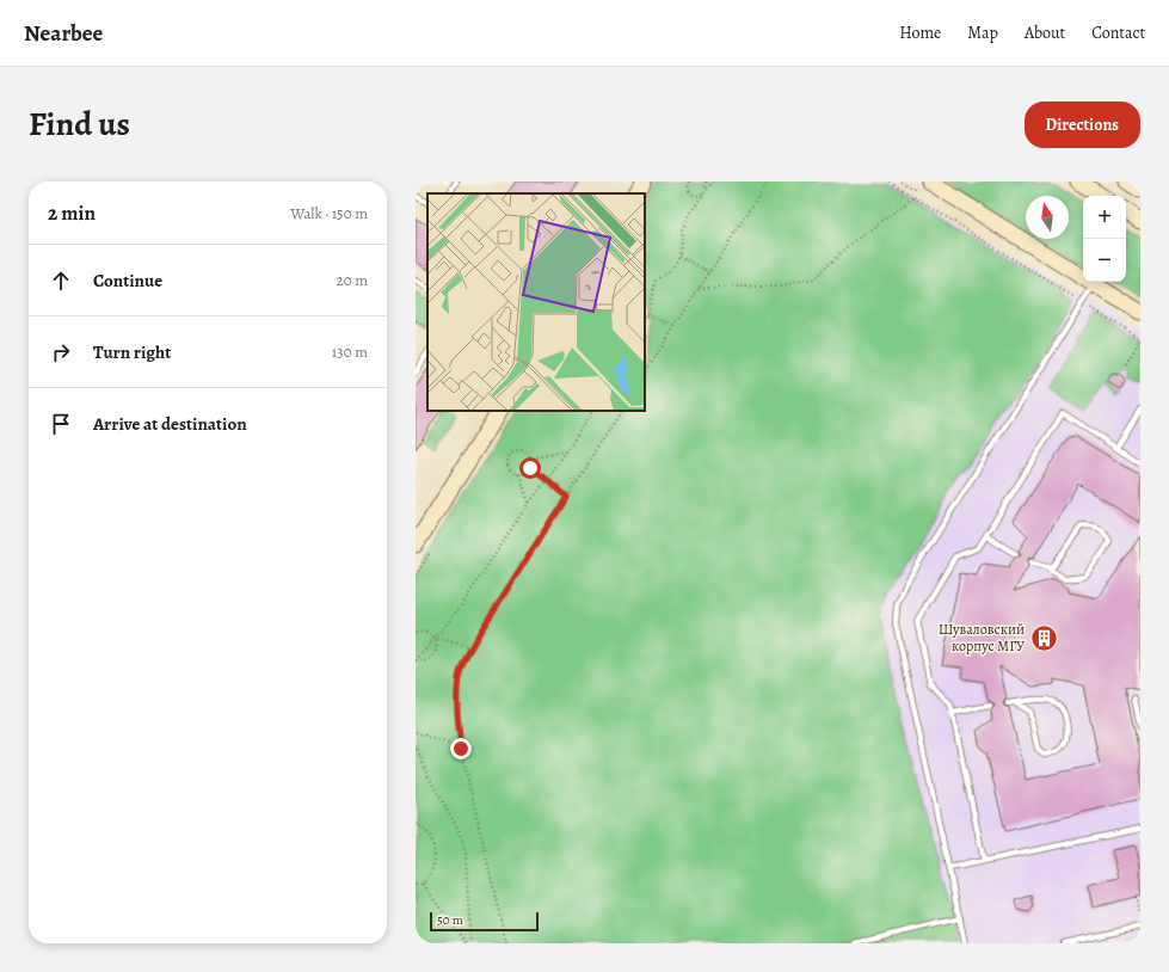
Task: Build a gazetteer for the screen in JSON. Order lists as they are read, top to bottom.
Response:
{
  "places": {
    "building": ["Шуваловский корпус МГУ"]
  },
  "scale_bar": "50 m",
  "north": "top",
  "page": {
    "header": "Nearbee",
    "nav": [
      "Home",
      "Map",
      "About",
      "Contact"
    ],
    "title": "Find us",
    "buttons": "Directions",
    "heading": ["2 min", "Walk · 150 m"],
    "map_buttons": ["+", "−"],
    "list": [
      ["Continue", "20 m"],
      ["Turn right", "130 m"],
      "Arrive at destination"
    ],
    "scale": "50 m"
  }
}
